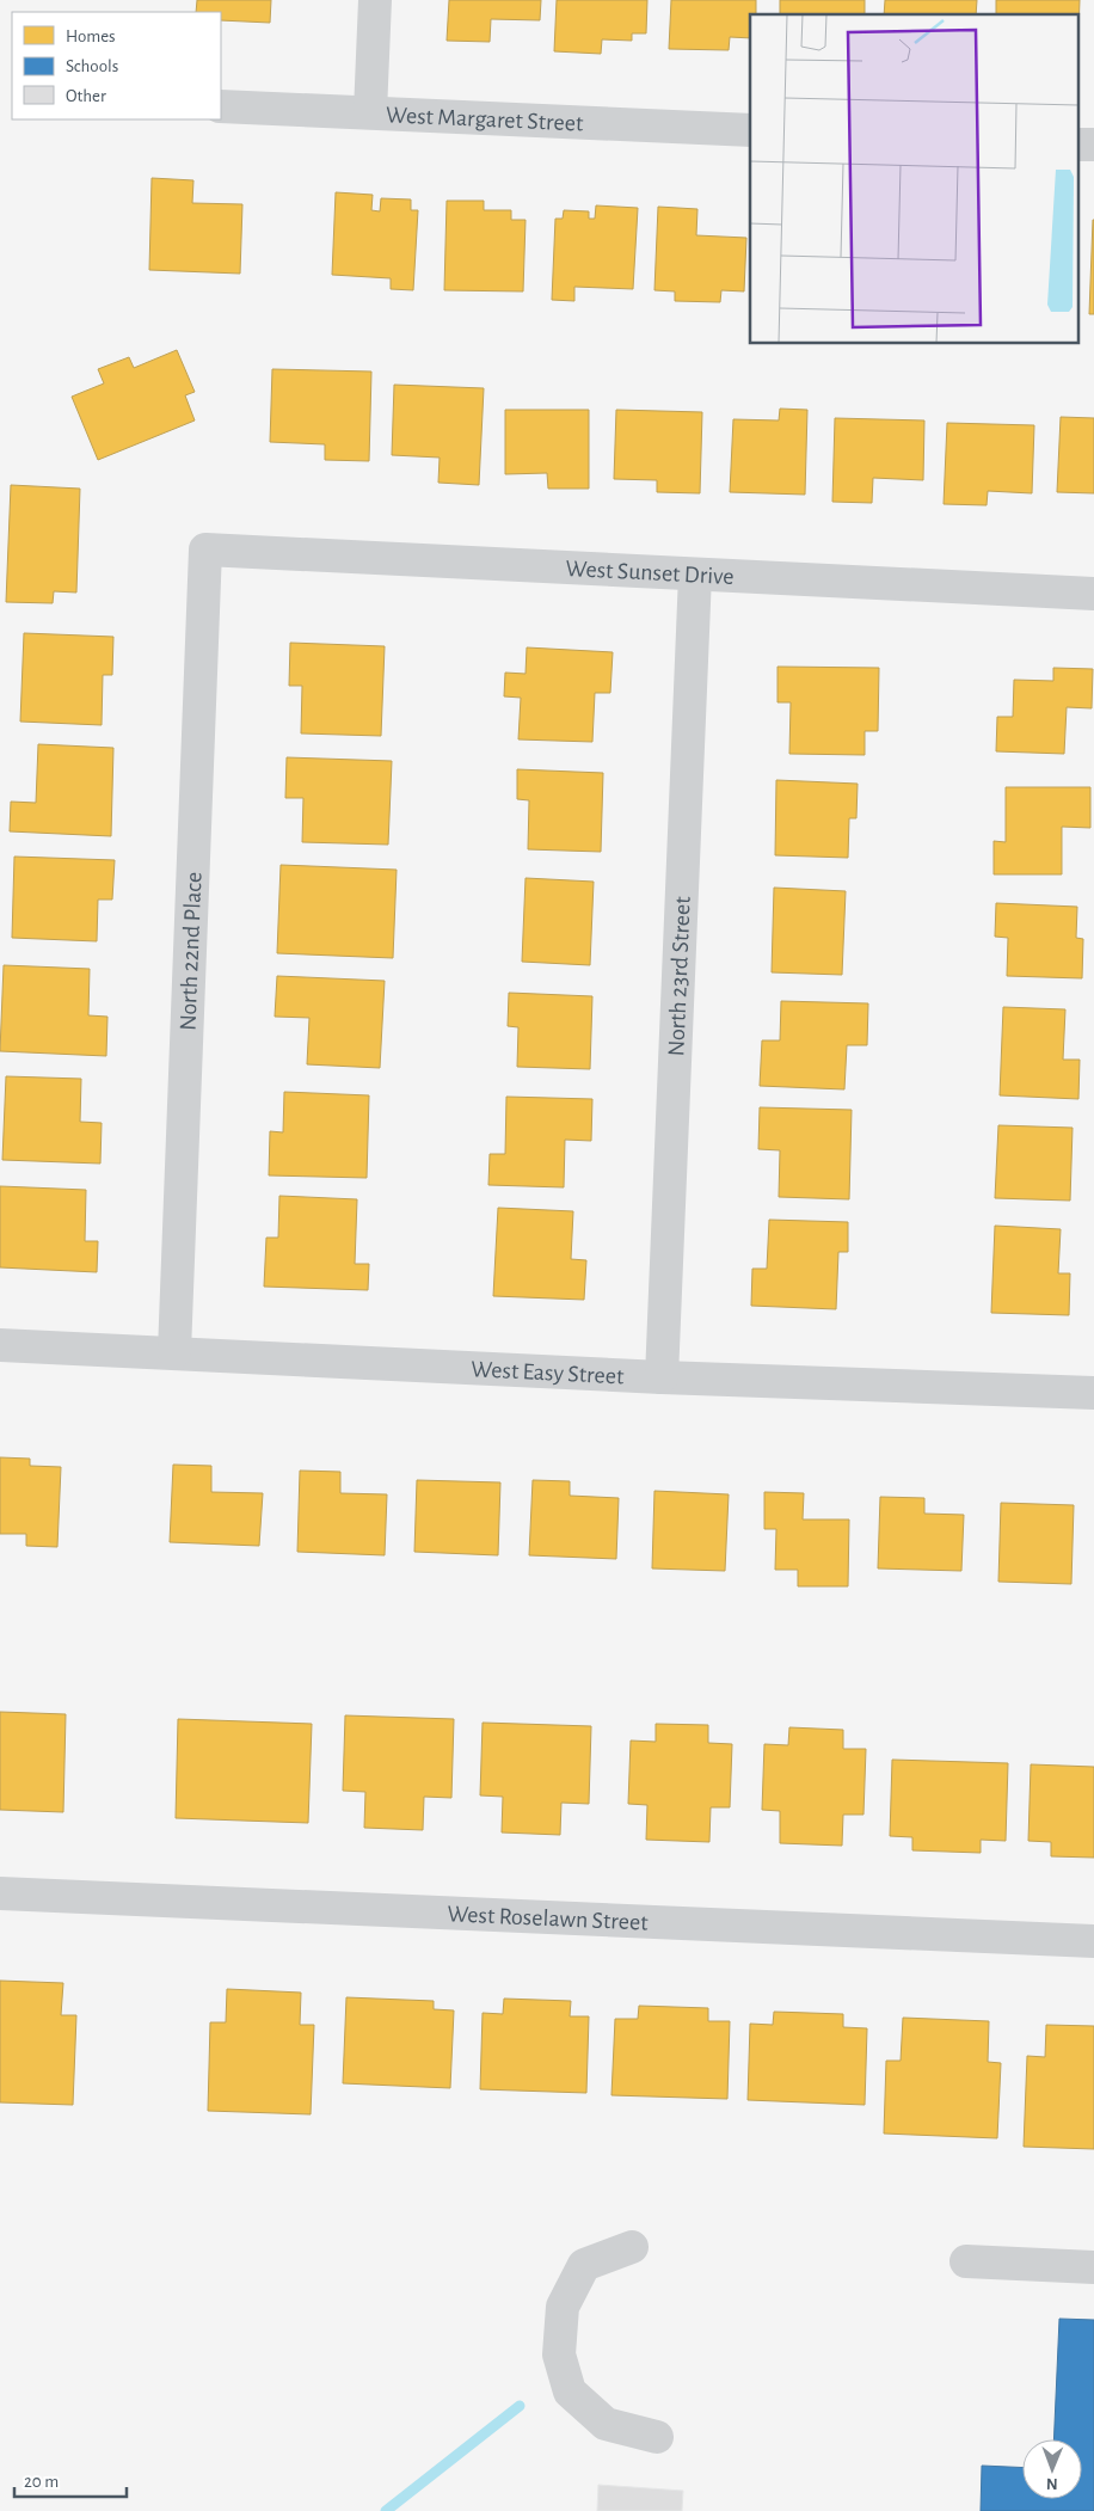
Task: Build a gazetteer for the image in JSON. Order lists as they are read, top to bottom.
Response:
{
  "streets": {
    "street": [
      "West Margaret Street",
      "West Sunset Drive",
      "North 22nd Place",
      "North 23rd Street",
      "West Easy Street",
      "West Roselawn Street"
    ]
  },
  "crossings": [
    ["West Sunset Drive", "North 22nd Place"],
    ["West Sunset Drive", "North 23rd Street"],
    ["North 22nd Place", "West Easy Street"],
    ["North 23rd Street", "West Easy Street"]
  ],
  "legend": ["Homes", "Schools", "Other"],
  "scale_bar": "20 m",
  "north": "bottom"
}
